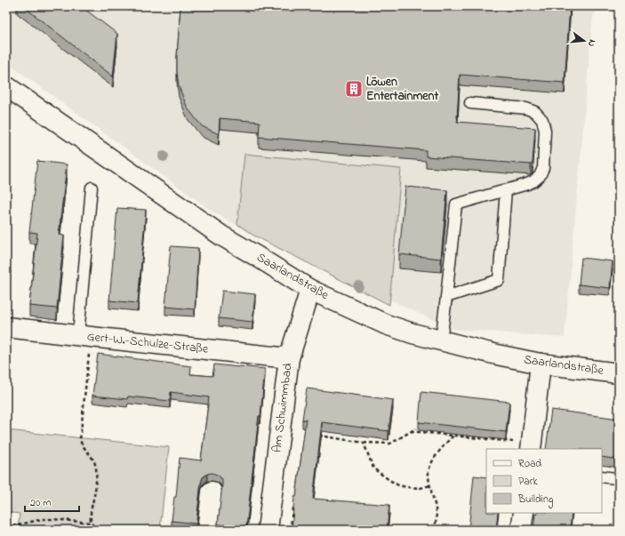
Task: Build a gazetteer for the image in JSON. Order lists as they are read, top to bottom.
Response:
{
  "streets": {
    "main road": ["Saarlandstraße", "Gert-W.-Schulze-Straße", "Am Schwimmbad"]
  },
  "crossings": [
    ["Saarlandstraße", "Am Schwimmbad"],
    ["Gert-W.-Schulze-Straße", "Am Schwimmbad"]
  ],
  "places": {
    "building": ["Löwen Entertainment"]
  },
  "legend": ["Road", "Park", "Building"],
  "scale_bar": "20 m",
  "north": "right"
}
